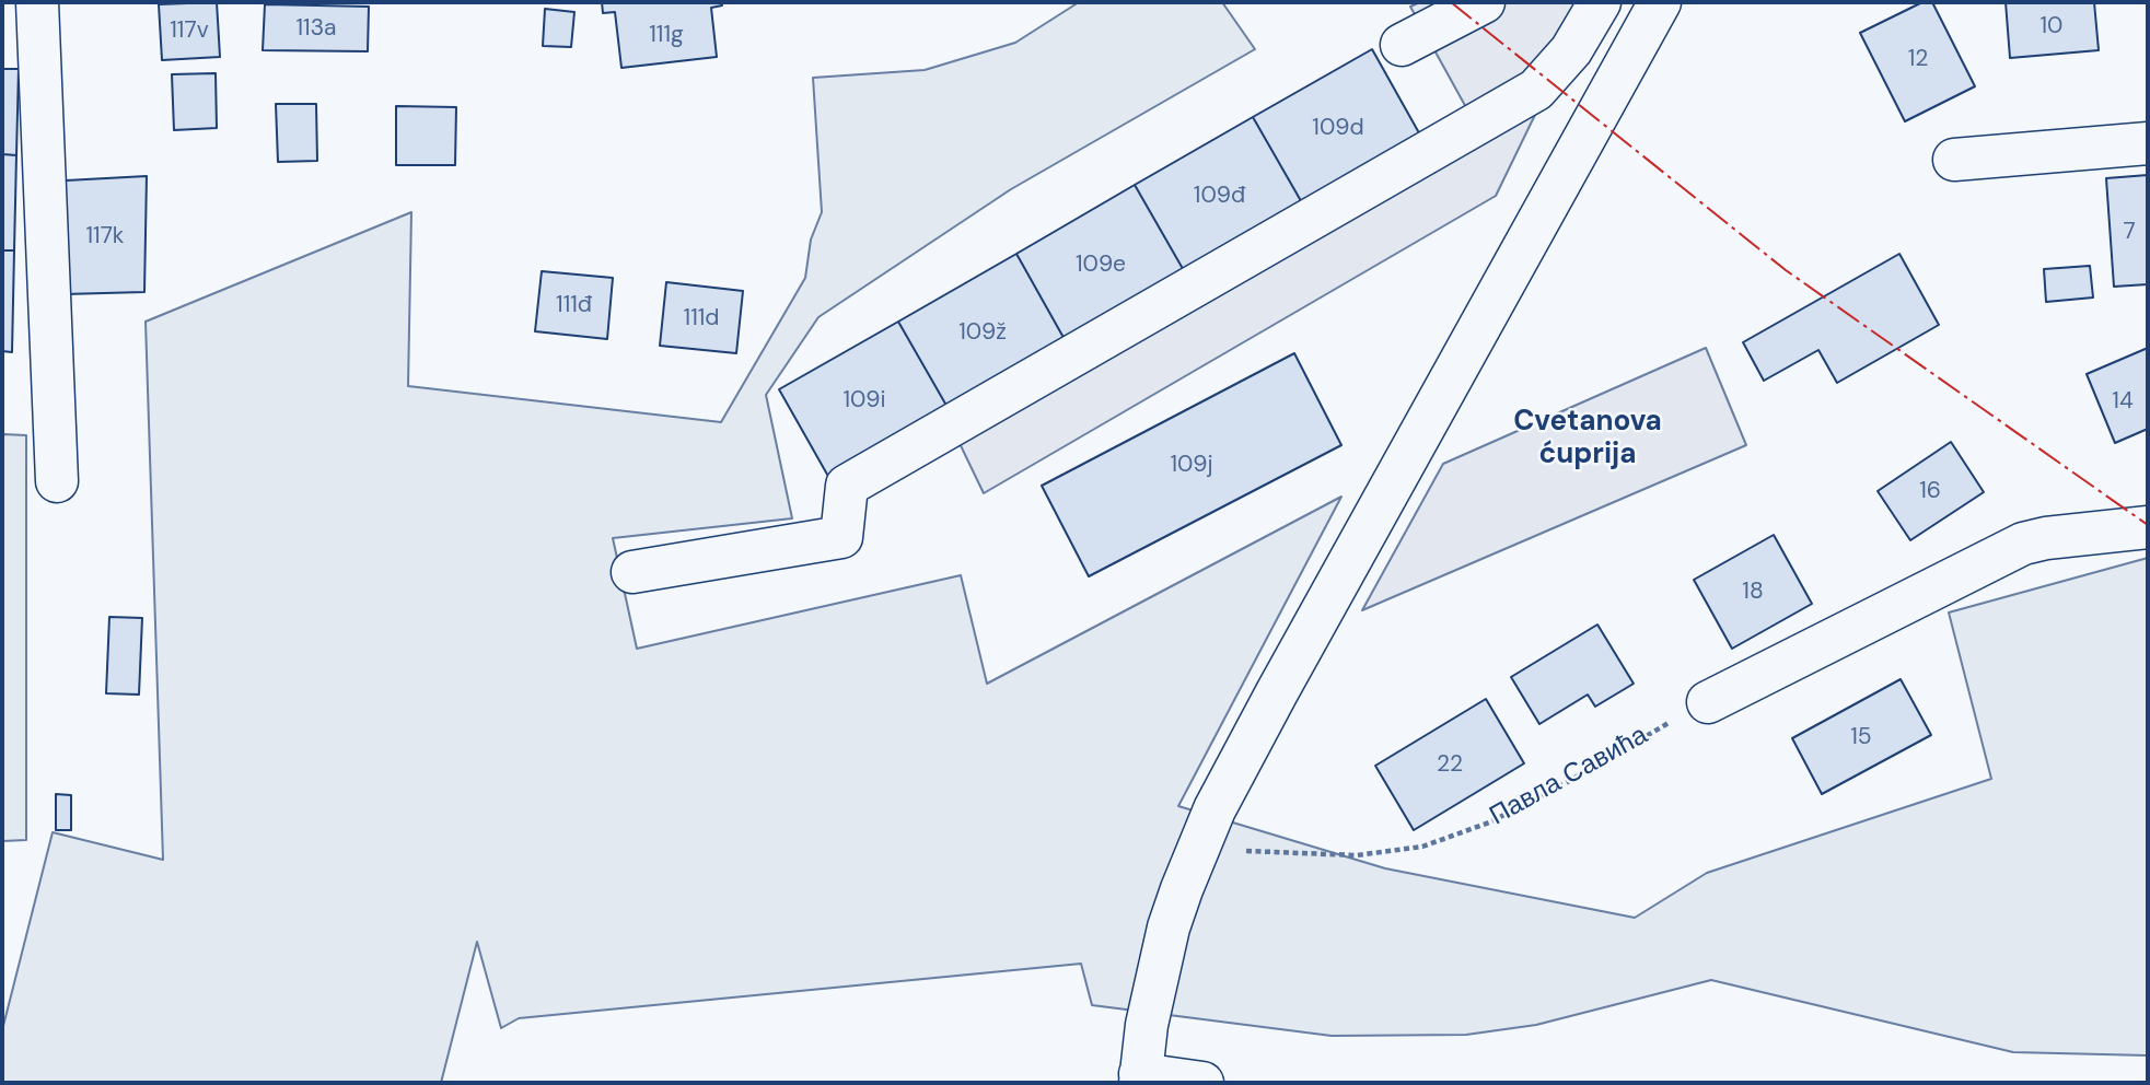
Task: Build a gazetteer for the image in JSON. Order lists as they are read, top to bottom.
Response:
{
  "streets": {
    "path": ["Павла Савића"]
  },
  "districts": ["Cvetanova ćuprija"],
  "house_numbers": [
    "10",
    "113a",
    "117v",
    "111g",
    "12",
    "109d",
    "109đ",
    "7",
    "117k",
    "109e",
    "111đ",
    "111d",
    "109ž",
    "109i",
    "14",
    "109j",
    "16",
    "18",
    "15",
    "22"
  ]
}
